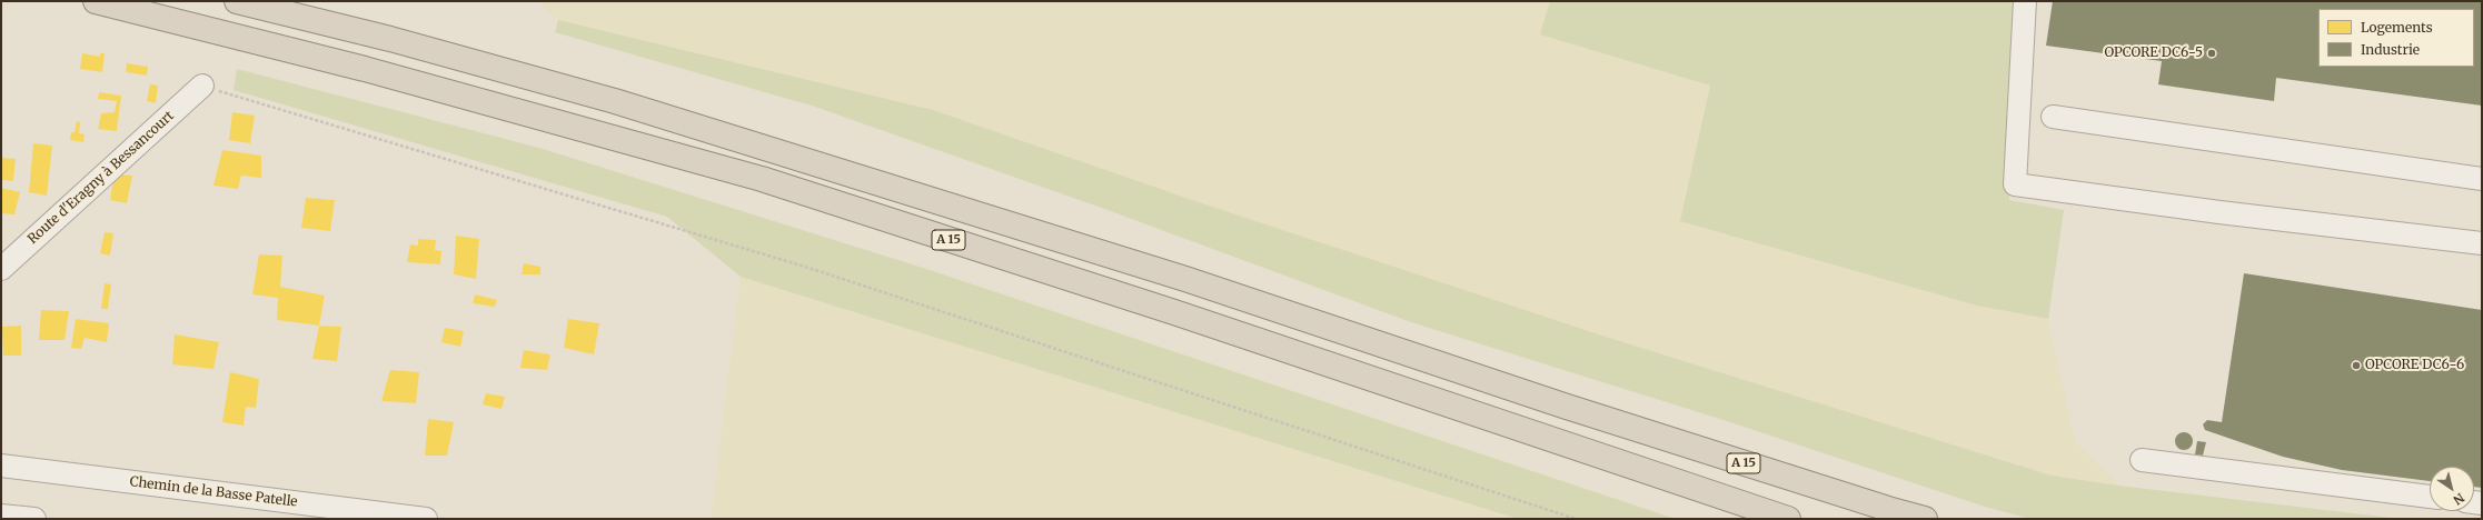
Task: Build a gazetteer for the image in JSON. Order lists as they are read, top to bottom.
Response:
{
  "streets": {
    "highway": ["A 15"],
    "street": ["Route d'Eragny à Bessancourt", "Chemin de la Basse Patelle"]
  },
  "places": ["OPCORE DC6-5", "OPCORE DC6-6"],
  "legend": ["Logements", "Industrie"],
  "north": "bottom right"
}
